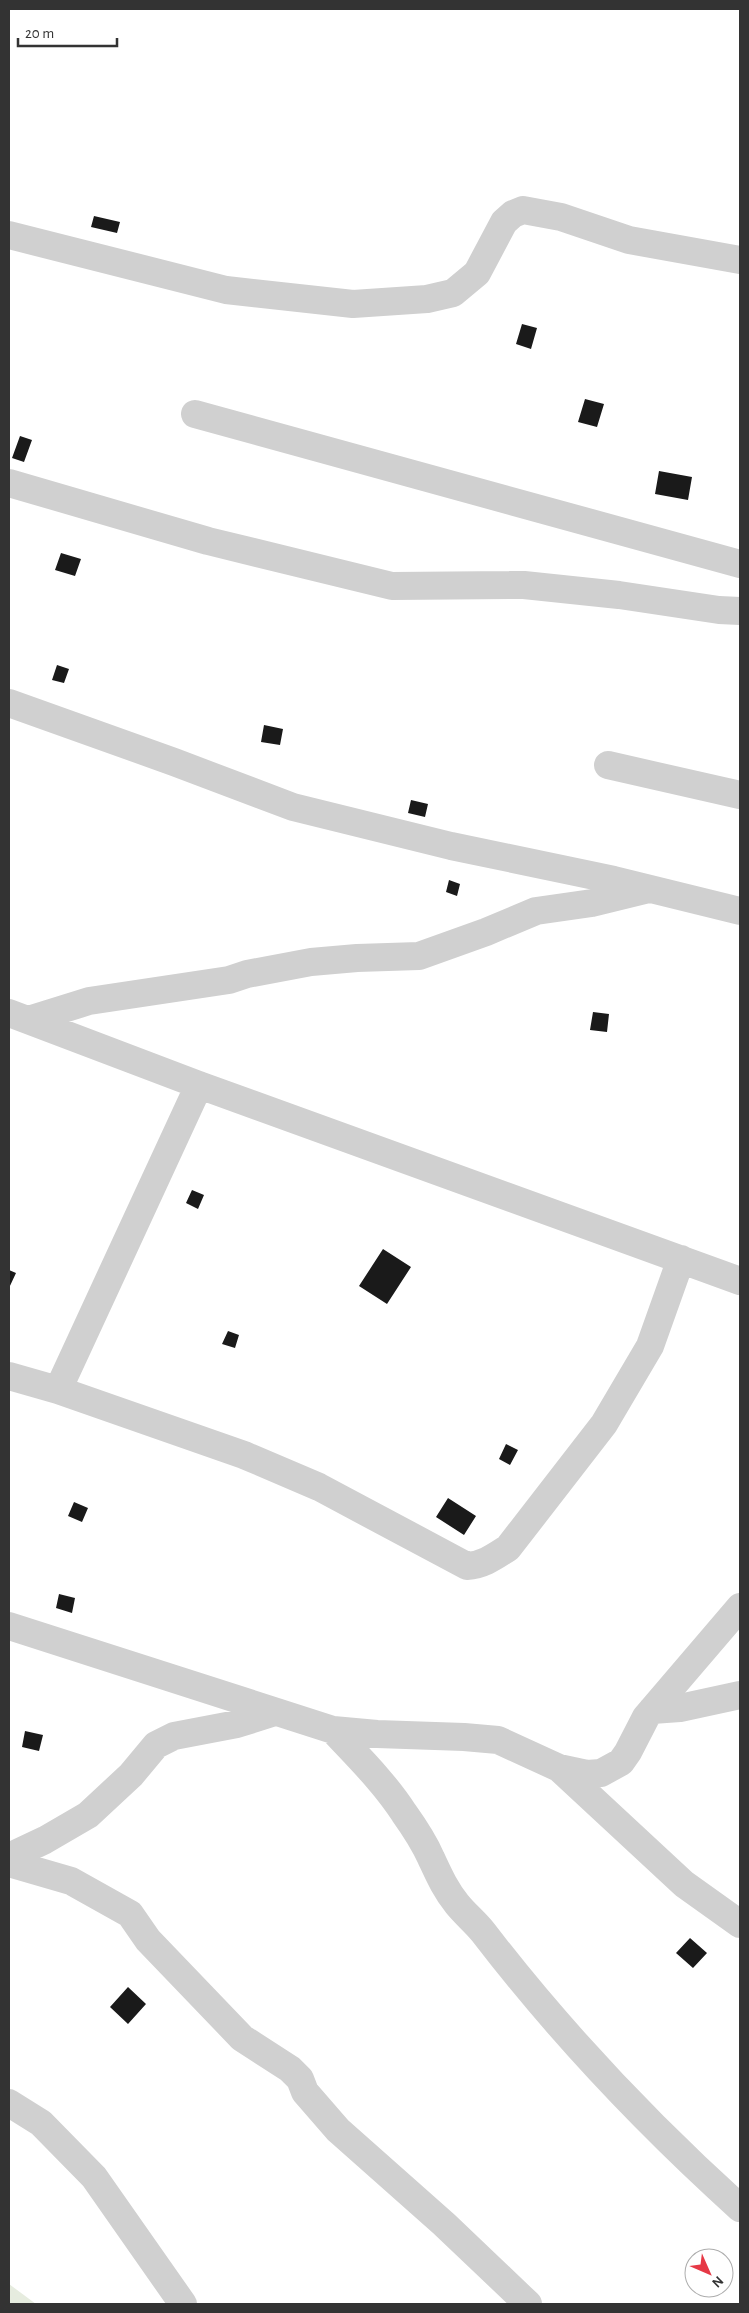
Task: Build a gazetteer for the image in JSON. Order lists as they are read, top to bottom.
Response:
{
  "scale_bar": "20 m",
  "north": "bottom right"
}
